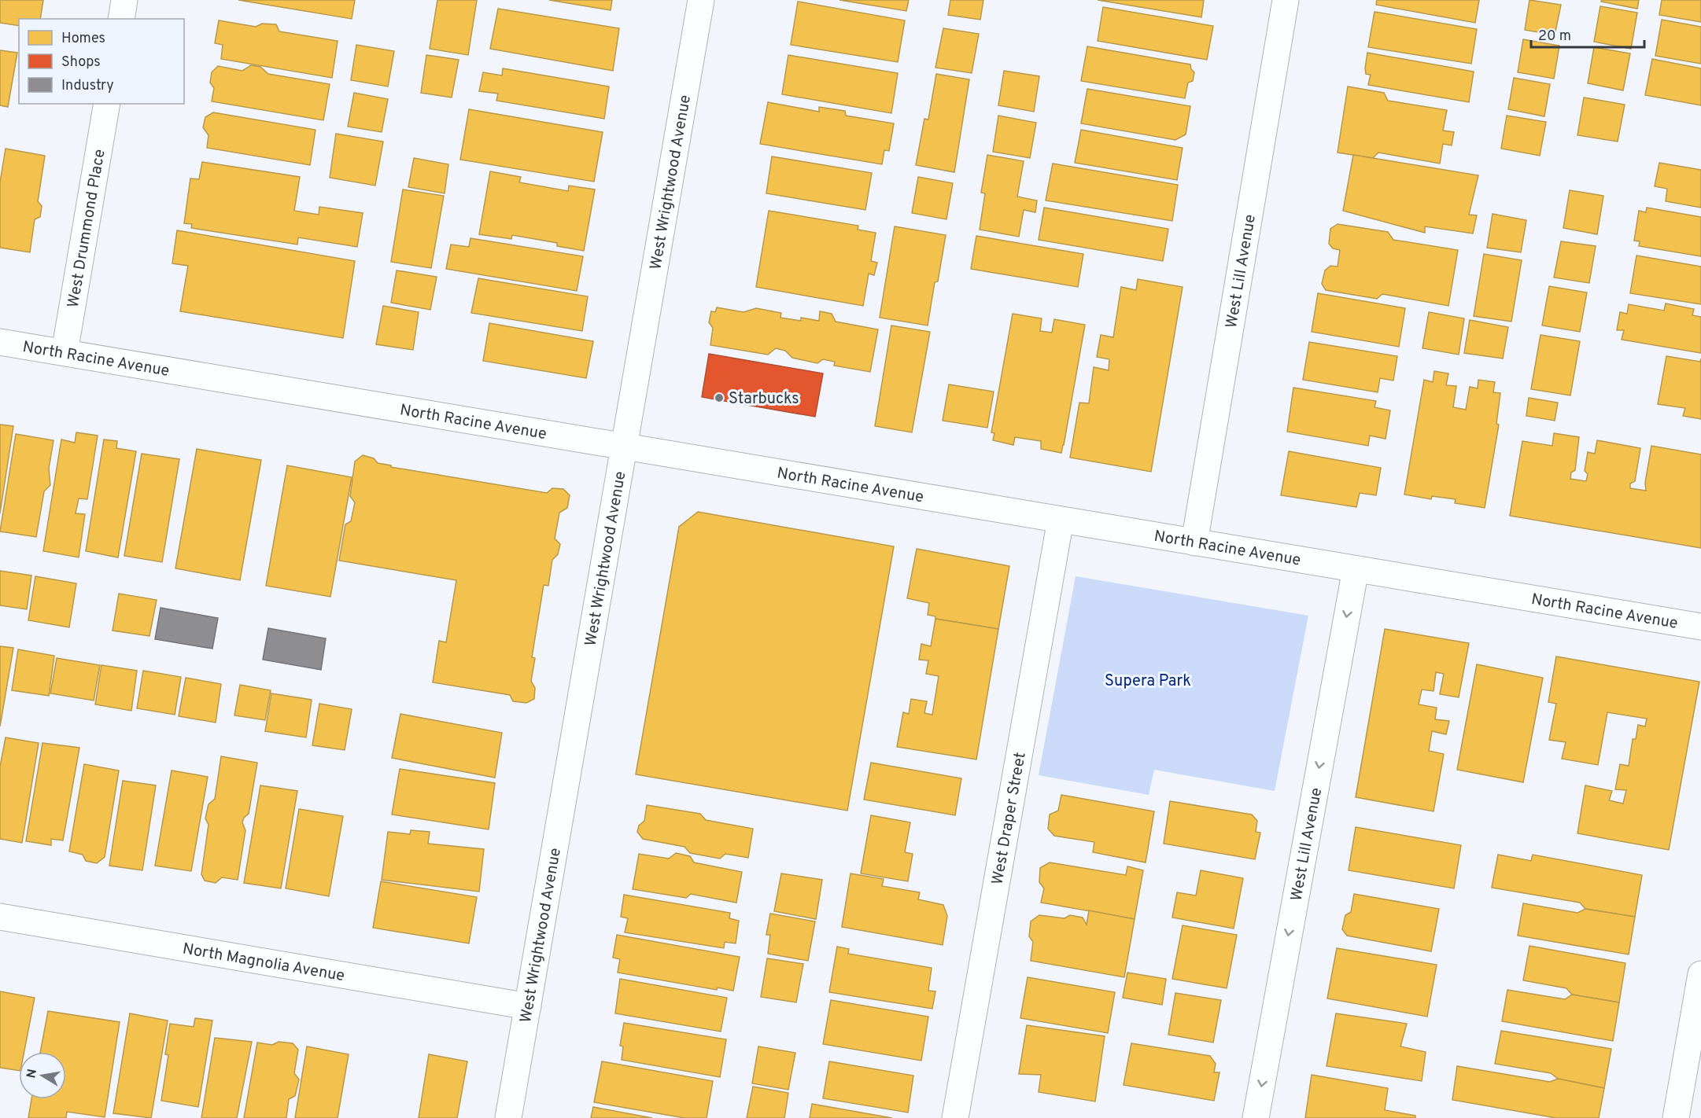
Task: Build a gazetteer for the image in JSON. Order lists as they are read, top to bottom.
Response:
{
  "streets": {
    "street": [
      "West Wrightwood Avenue",
      "West Drummond Place",
      "West Lill Avenue",
      "North Racine Avenue",
      "West Draper Street",
      "North Magnolia Avenue"
    ]
  },
  "crossings": [
    ["West Wrightwood Avenue", "North Racine Avenue"],
    ["West Wrightwood Avenue", "North Magnolia Avenue"],
    ["West Drummond Place", "North Racine Avenue"],
    ["West Lill Avenue", "North Racine Avenue"],
    ["North Racine Avenue", "West Draper Street"]
  ],
  "one_way": ["West Lill Avenue"],
  "parks": ["Supera Park"],
  "places": ["Starbucks"],
  "legend": ["Homes", "Shops", "Industry"],
  "scale_bar": "20 m",
  "north": "left"
}
